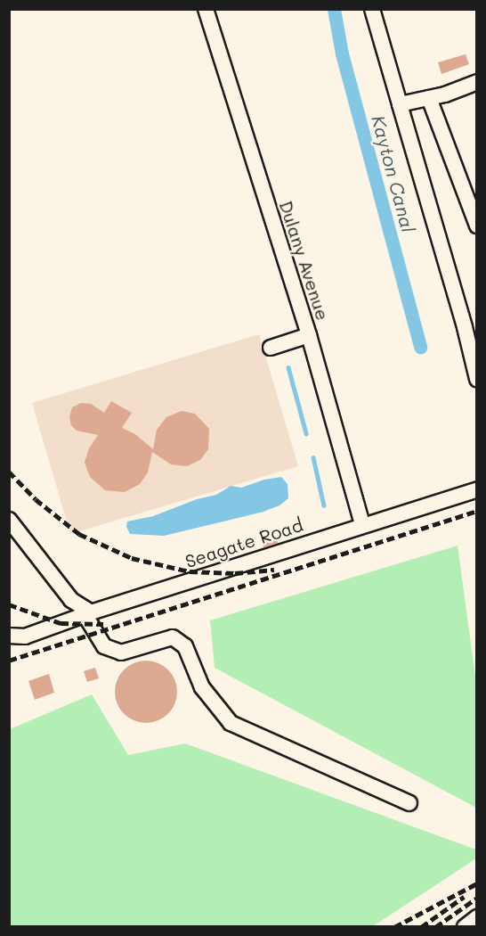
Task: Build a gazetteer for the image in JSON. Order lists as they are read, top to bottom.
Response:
{
  "streets": {
    "street": ["Dulany Avenue", "Seagate Road"]
  },
  "crossings": [
    ["Dulany Avenue", "Seagate Road"]
  ],
  "water": ["Kayton Canal"]
}
